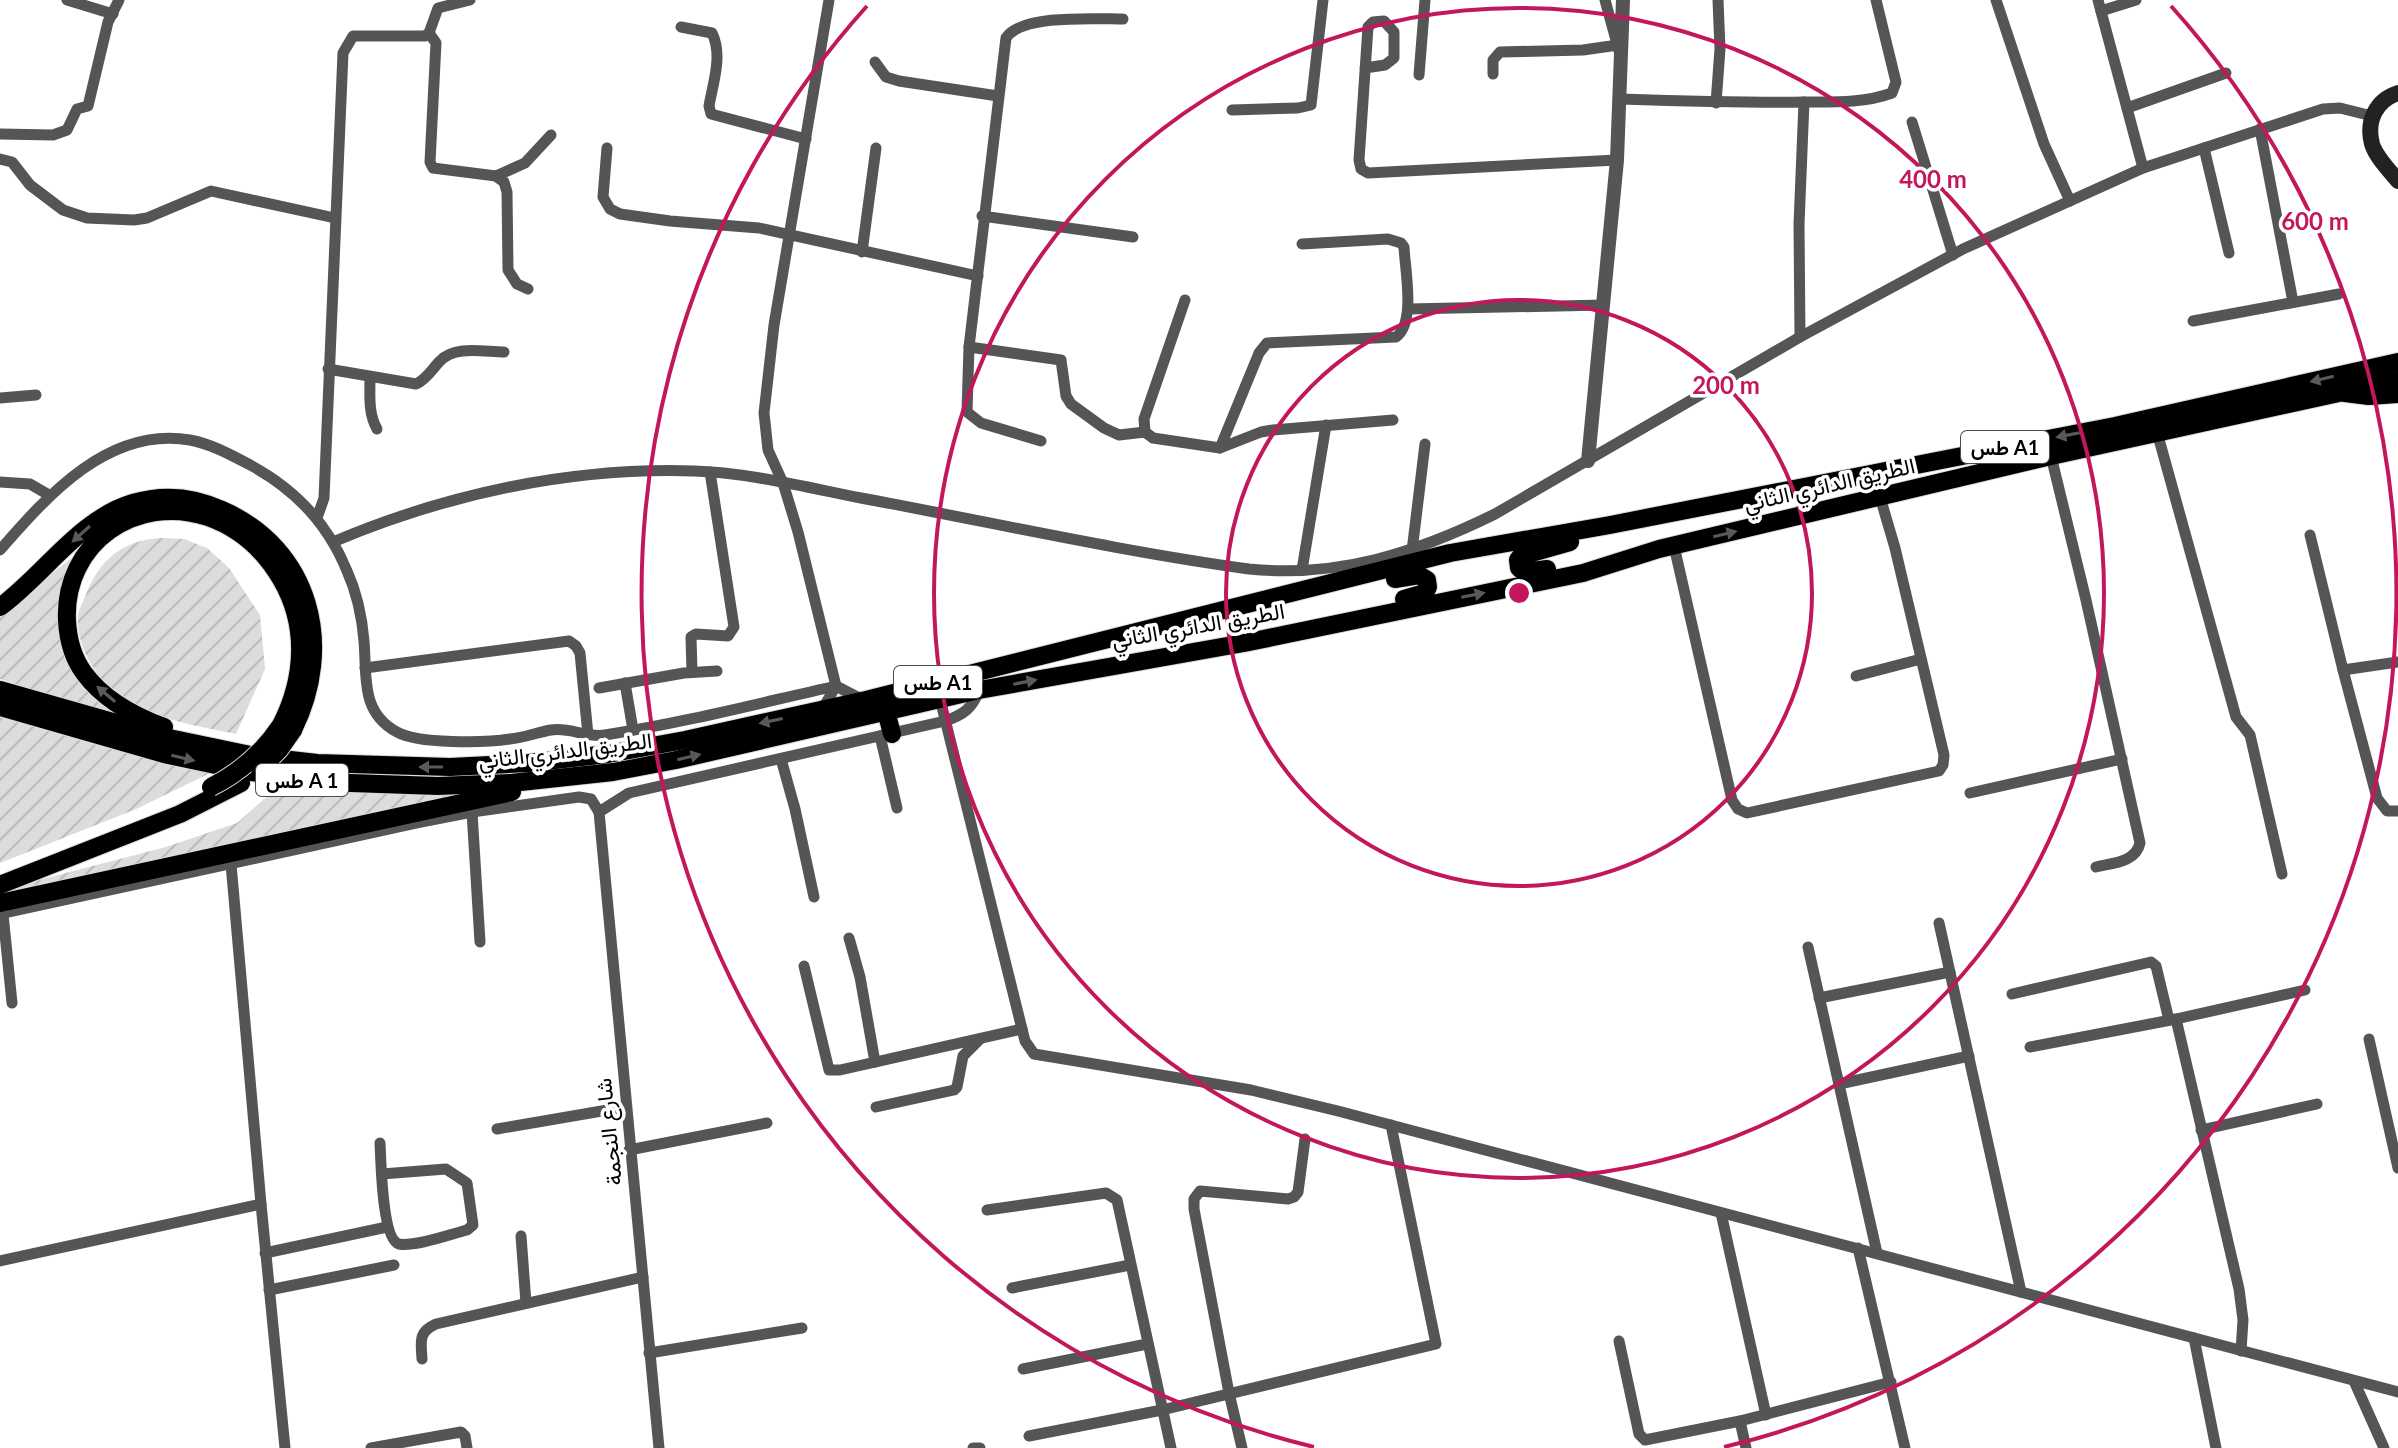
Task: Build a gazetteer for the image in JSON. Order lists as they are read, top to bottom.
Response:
{
  "streets": {
    "main road": ["طس A1", "الطريق الدائري الثاني", "طس A 1"],
    "street": ["شارع النجمة"]
  },
  "rings": ["400 m", "600 m", "200 m"]
}
